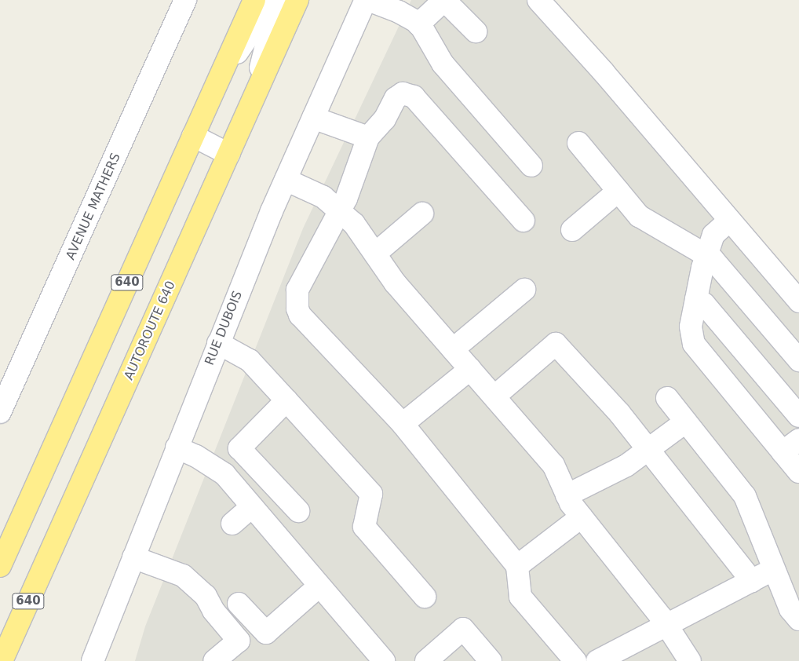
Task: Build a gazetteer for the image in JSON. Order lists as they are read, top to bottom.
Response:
{
  "streets": {
    "highway": ["640", "AUTOROUTE 640"],
    "street": ["AVENUE MATHERS", "RUE DUBOIS"]
  }
}
